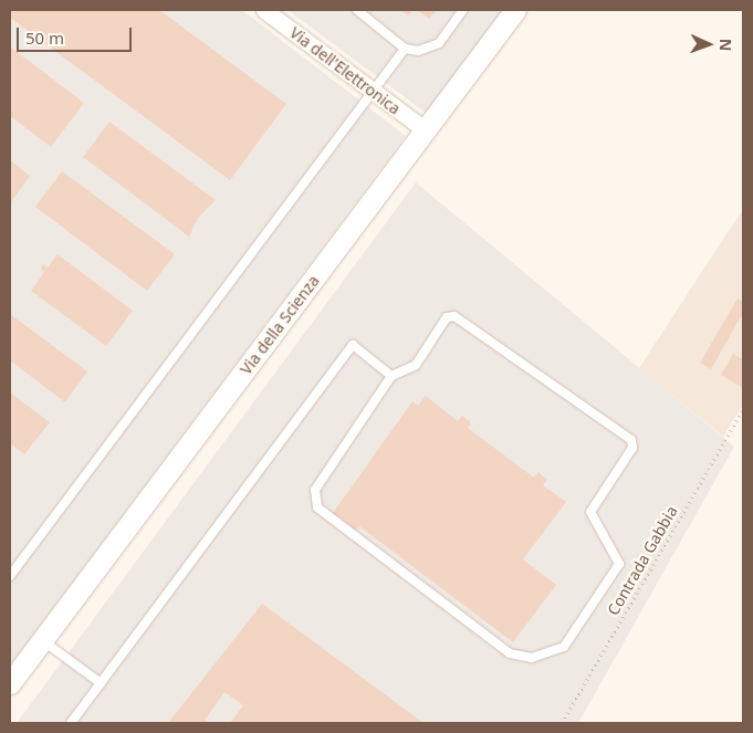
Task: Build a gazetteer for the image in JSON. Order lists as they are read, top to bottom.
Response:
{
  "streets": {
    "street": ["Via dell'Elettronica", "Via della Scienza"],
    "path": ["Contrada Gabbia"]
  },
  "crossings": [
    ["Via dell'Elettronica", "Via della Scienza"]
  ],
  "scale_bar": "50 m",
  "north": "right"
}
